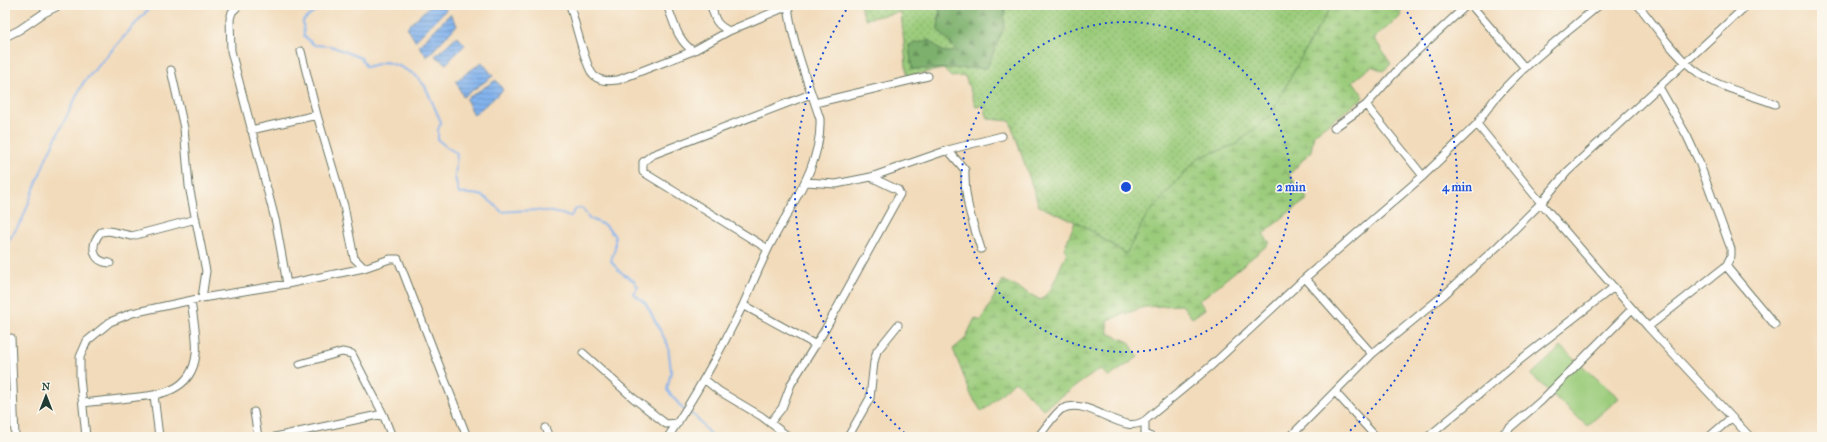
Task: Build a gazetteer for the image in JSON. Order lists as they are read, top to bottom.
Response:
{
  "north": "top",
  "rings": ["2 min", "4 min"]
}
